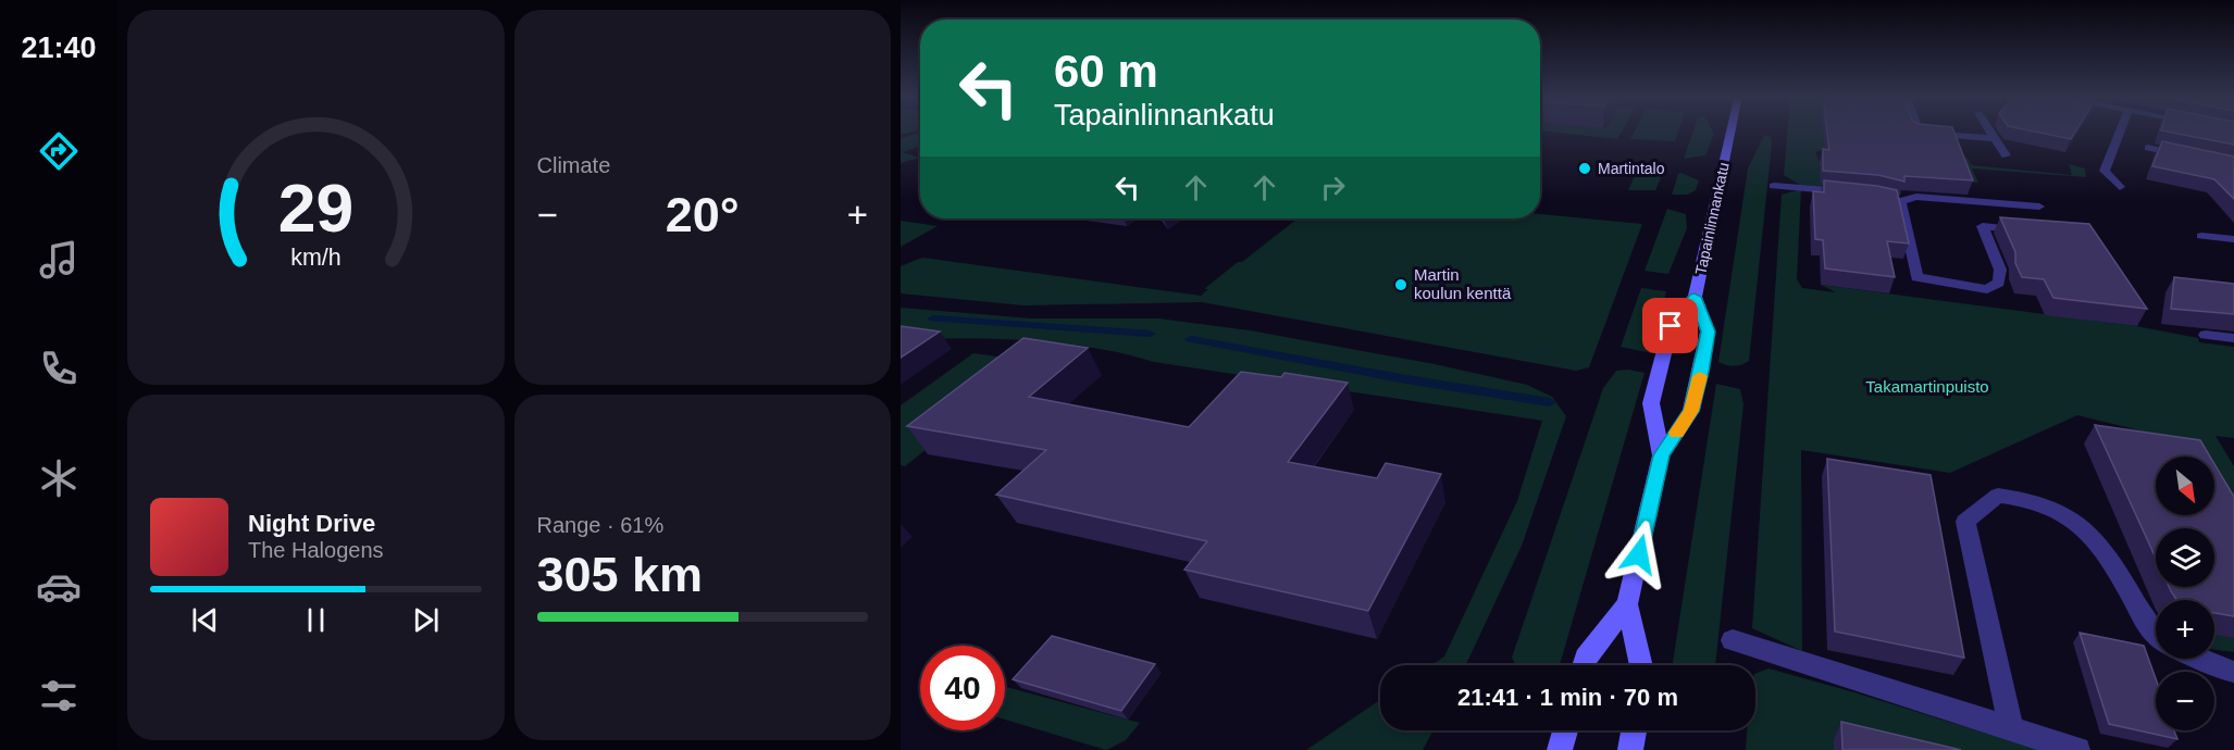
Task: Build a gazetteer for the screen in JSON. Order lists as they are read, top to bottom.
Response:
{
  "streets": {
    "street": ["Tapainlinnankatu"]
  },
  "parks": ["Takamartinpuisto"],
  "places": ["Martintalo", "Martin koulun kenttä"],
  "north": "bottom right",
  "page": {
    "tabs": "21:40",
    "tile": [
      "Climate",
      ["Range · 61%", "305 km"]
    ],
    "turn": ["60 m", "Tapainlinnankatu"],
    "heat": ["−", "20°", "+"],
    "map_buttons": ["+", "−"],
    "song": ["Night Drive", "The Halogens"],
    "limit": "40",
    "trip": "21:41 · 1 min · 70 m",
    "gauge": ["29", "km/h"]
  }
}
